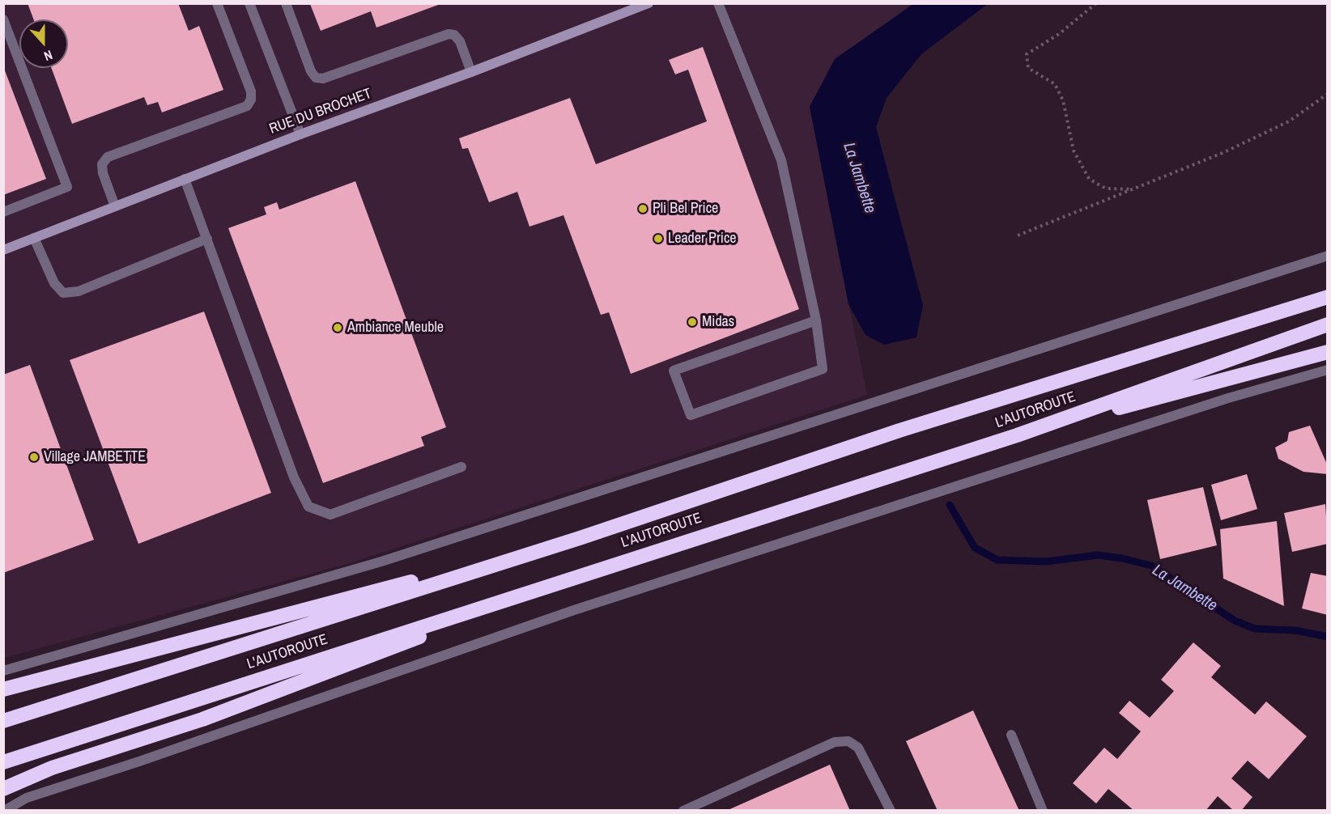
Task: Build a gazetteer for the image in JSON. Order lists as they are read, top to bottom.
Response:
{
  "streets": {
    "highway": ["L'AUTOROUTE"],
    "main road": ["RUE DU BROCHET"]
  },
  "water": ["La Jambette"],
  "places": [
    "Pli Bel Price",
    "Leader Price",
    "Midas",
    "Ambiance Meuble",
    "Village JAMBETTE"
  ],
  "north": "bottom"
}
